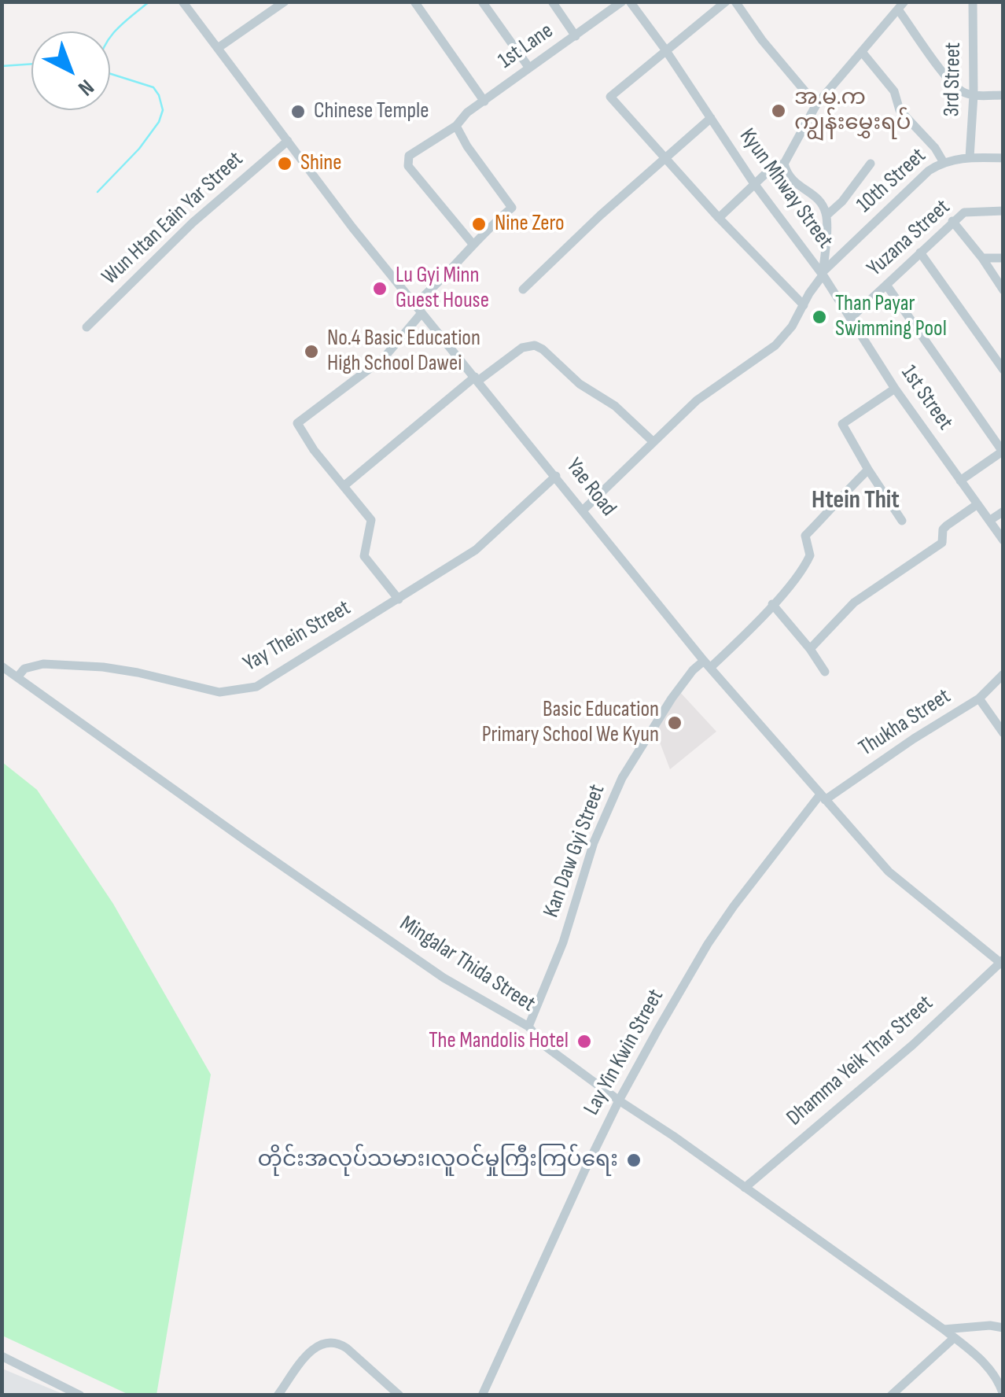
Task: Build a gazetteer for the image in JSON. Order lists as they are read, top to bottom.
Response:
{
  "streets": {
    "street": [
      "1st Lane",
      "3rd Street",
      "10th Street",
      "Kyun Mhway Street",
      "Wun Htan Eain Yar Street",
      "Yuzana Street",
      "1st Street",
      "Yae Road",
      "Yay Thein Street",
      "Thukha Street",
      "Kan Daw Gyi Street",
      "Mingalar Thida Street",
      "Lay Yin Kwin Street",
      "Dhamma Yeik Thar Street"
    ]
  },
  "crossings": [
    ["3rd Street", "10th Street"],
    ["10th Street", "Kyun Mhway Street"],
    ["10th Street", "1st Street"],
    ["Kyun Mhway Street", "1st Street"],
    ["Kyun Mhway Street", "Yae Road"],
    ["Wun Htan Eain Yar Street", "Yae Road"],
    ["Yuzana Street", "1st Street"],
    ["Yae Road", "Yay Thein Street"],
    ["Yae Road", "Thukha Street"],
    ["Yae Road", "Kan Daw Gyi Street"],
    ["Yae Road", "Lay Yin Kwin Street"],
    ["Yae Road", "Dhamma Yeik Thar Street"],
    ["Yay Thein Street", "Mingalar Thida Street"],
    ["Thukha Street", "Lay Yin Kwin Street"],
    ["Kan Daw Gyi Street", "Mingalar Thida Street"],
    ["Mingalar Thida Street", "Lay Yin Kwin Street"],
    ["Mingalar Thida Street", "Dhamma Yeik Thar Street"]
  ],
  "districts": ["Htein Thit"],
  "places": [
    "အ.မ.က ကျွန်းမွှေးရပ်",
    "Chinese Temple",
    "Shine",
    "Nine Zero",
    "Lu Gyi Minn Guest House",
    "Than Payar Swimming Pool",
    "No.4 Basic Education High School Dawei",
    "Basic Education Primary School We Kyun",
    "The Mandolis Hotel",
    "တိုင်းအလုပ်သမား၊လူဝင်မှုကြီးကြပ်ရေး"
  ],
  "north": "bottom right"
}
